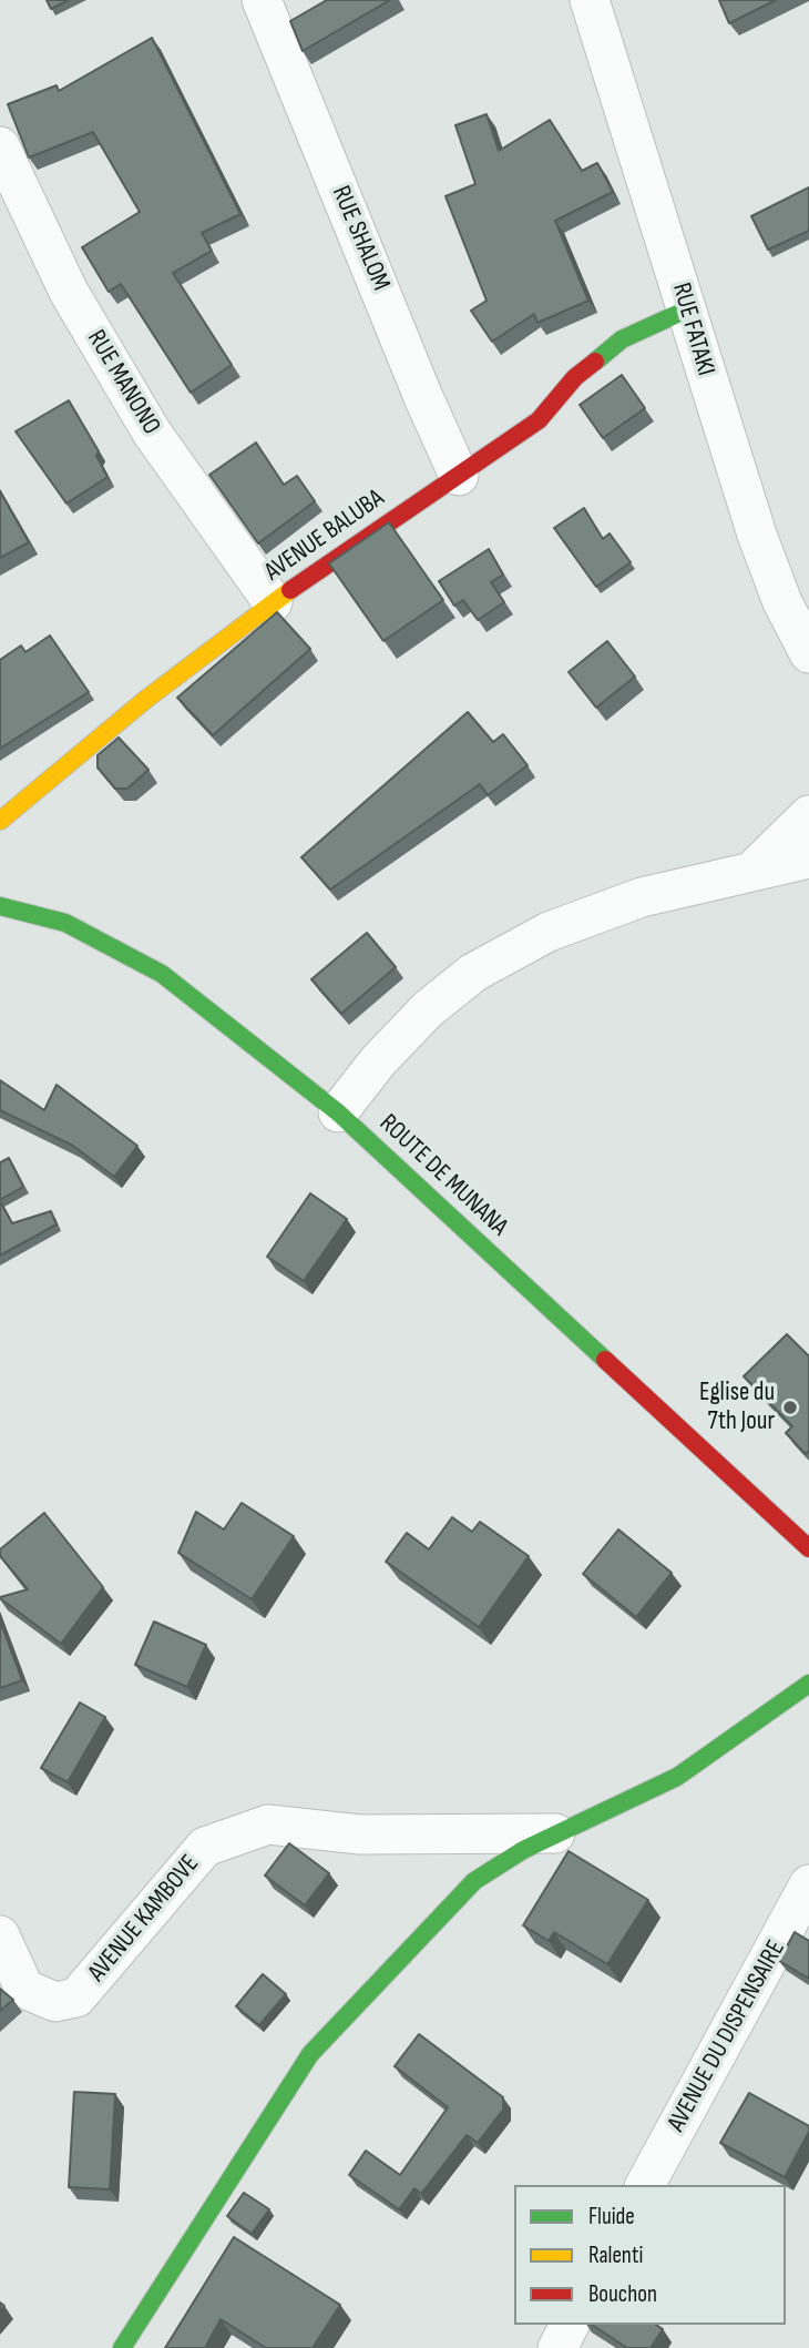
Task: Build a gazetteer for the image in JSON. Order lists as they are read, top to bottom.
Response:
{
  "streets": {
    "street": [
      "RUE SHALOM",
      "RUE FATAKI",
      "RUE MANONO",
      "AVENUE BALUBA",
      "ROUTE DE MUNANA",
      "AVENUE KAMBOVE",
      "AVENUE DU DISPENSAIRE"
    ]
  },
  "crossings": [
    ["RUE SHALOM", "AVENUE BALUBA"],
    ["RUE FATAKI", "AVENUE BALUBA"],
    ["RUE MANONO", "AVENUE BALUBA"]
  ],
  "places": ["Eglise du 7th Jour"],
  "legend": ["Fluide", "Ralenti", "Bouchon"]
}
